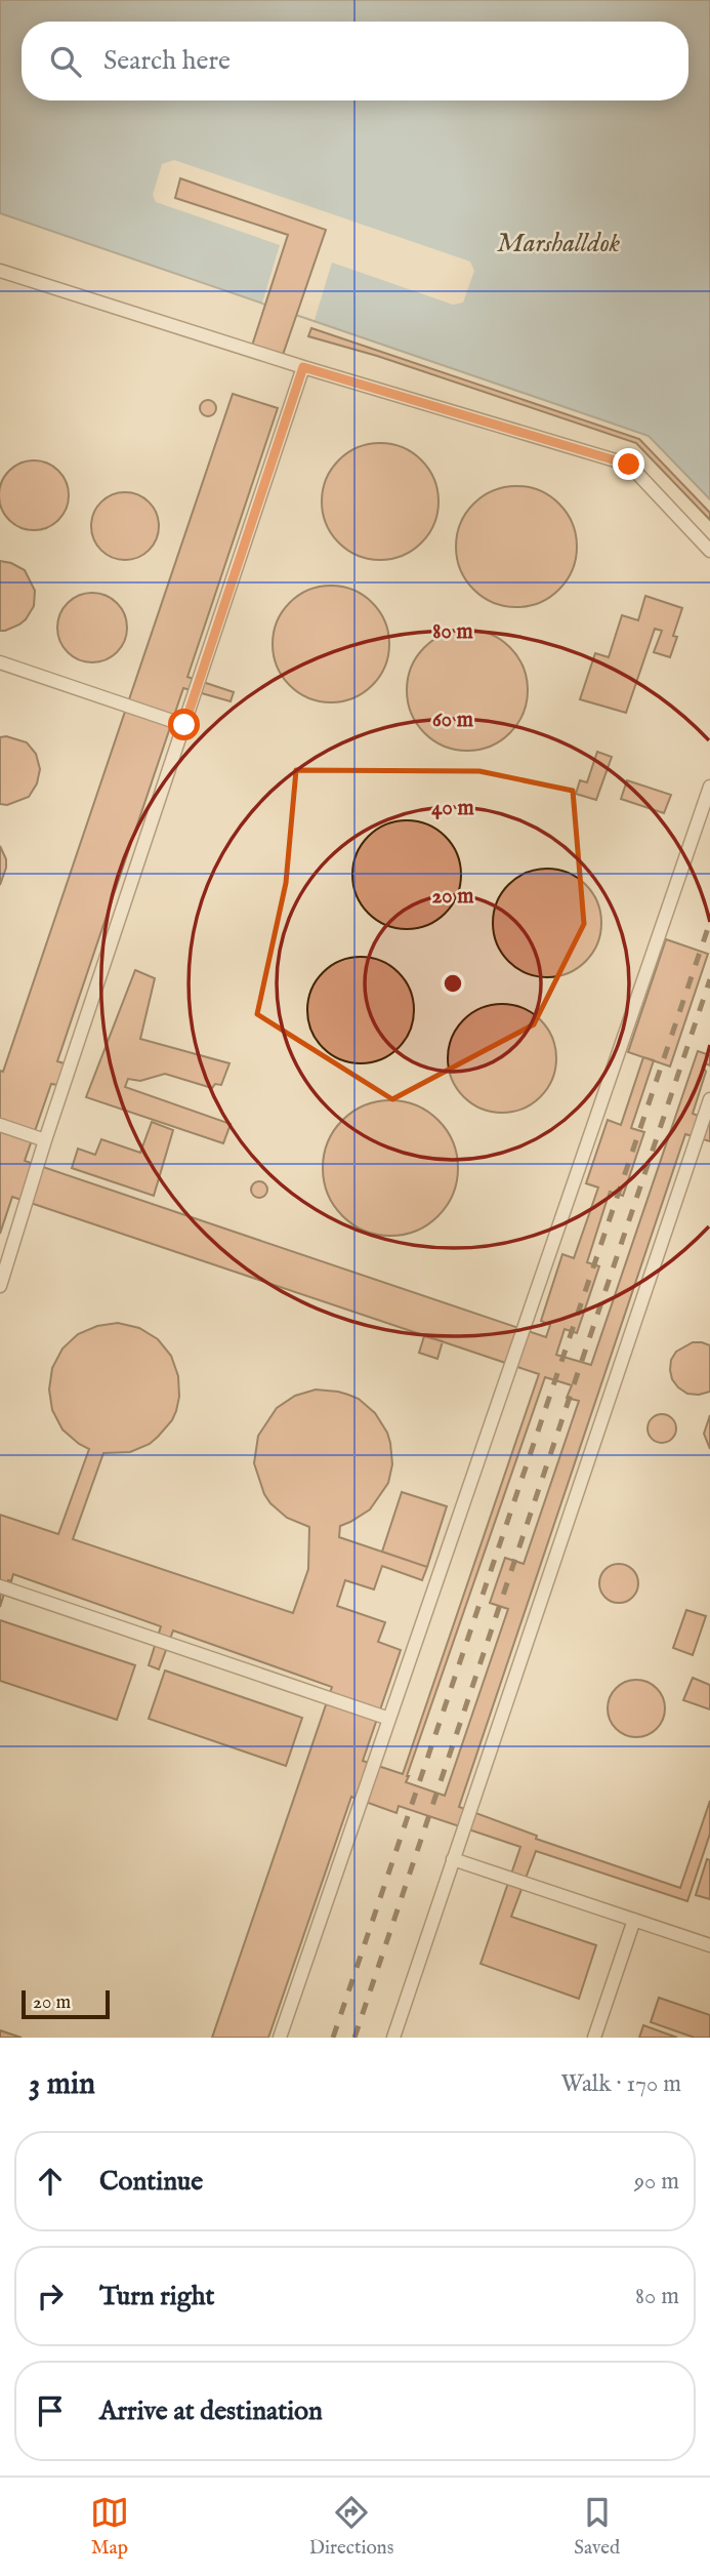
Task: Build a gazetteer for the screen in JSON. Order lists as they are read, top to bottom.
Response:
{
  "water": ["Marshalldok"],
  "scale_bar": "20 m",
  "page": {
    "search": "Search here",
    "scale": "20 m",
    "heading": ["3 min", "Walk · 170 m"],
    "list": [
      ["Continue", "90 m"],
      ["Turn right", "80 m"],
      "Arrive at destination"
    ],
    "nav": ["Map", "Directions", "Saved"]
  },
  "rings": [
    "80 m",
    "60 m",
    "40 m",
    "20 m"
  ]
}
